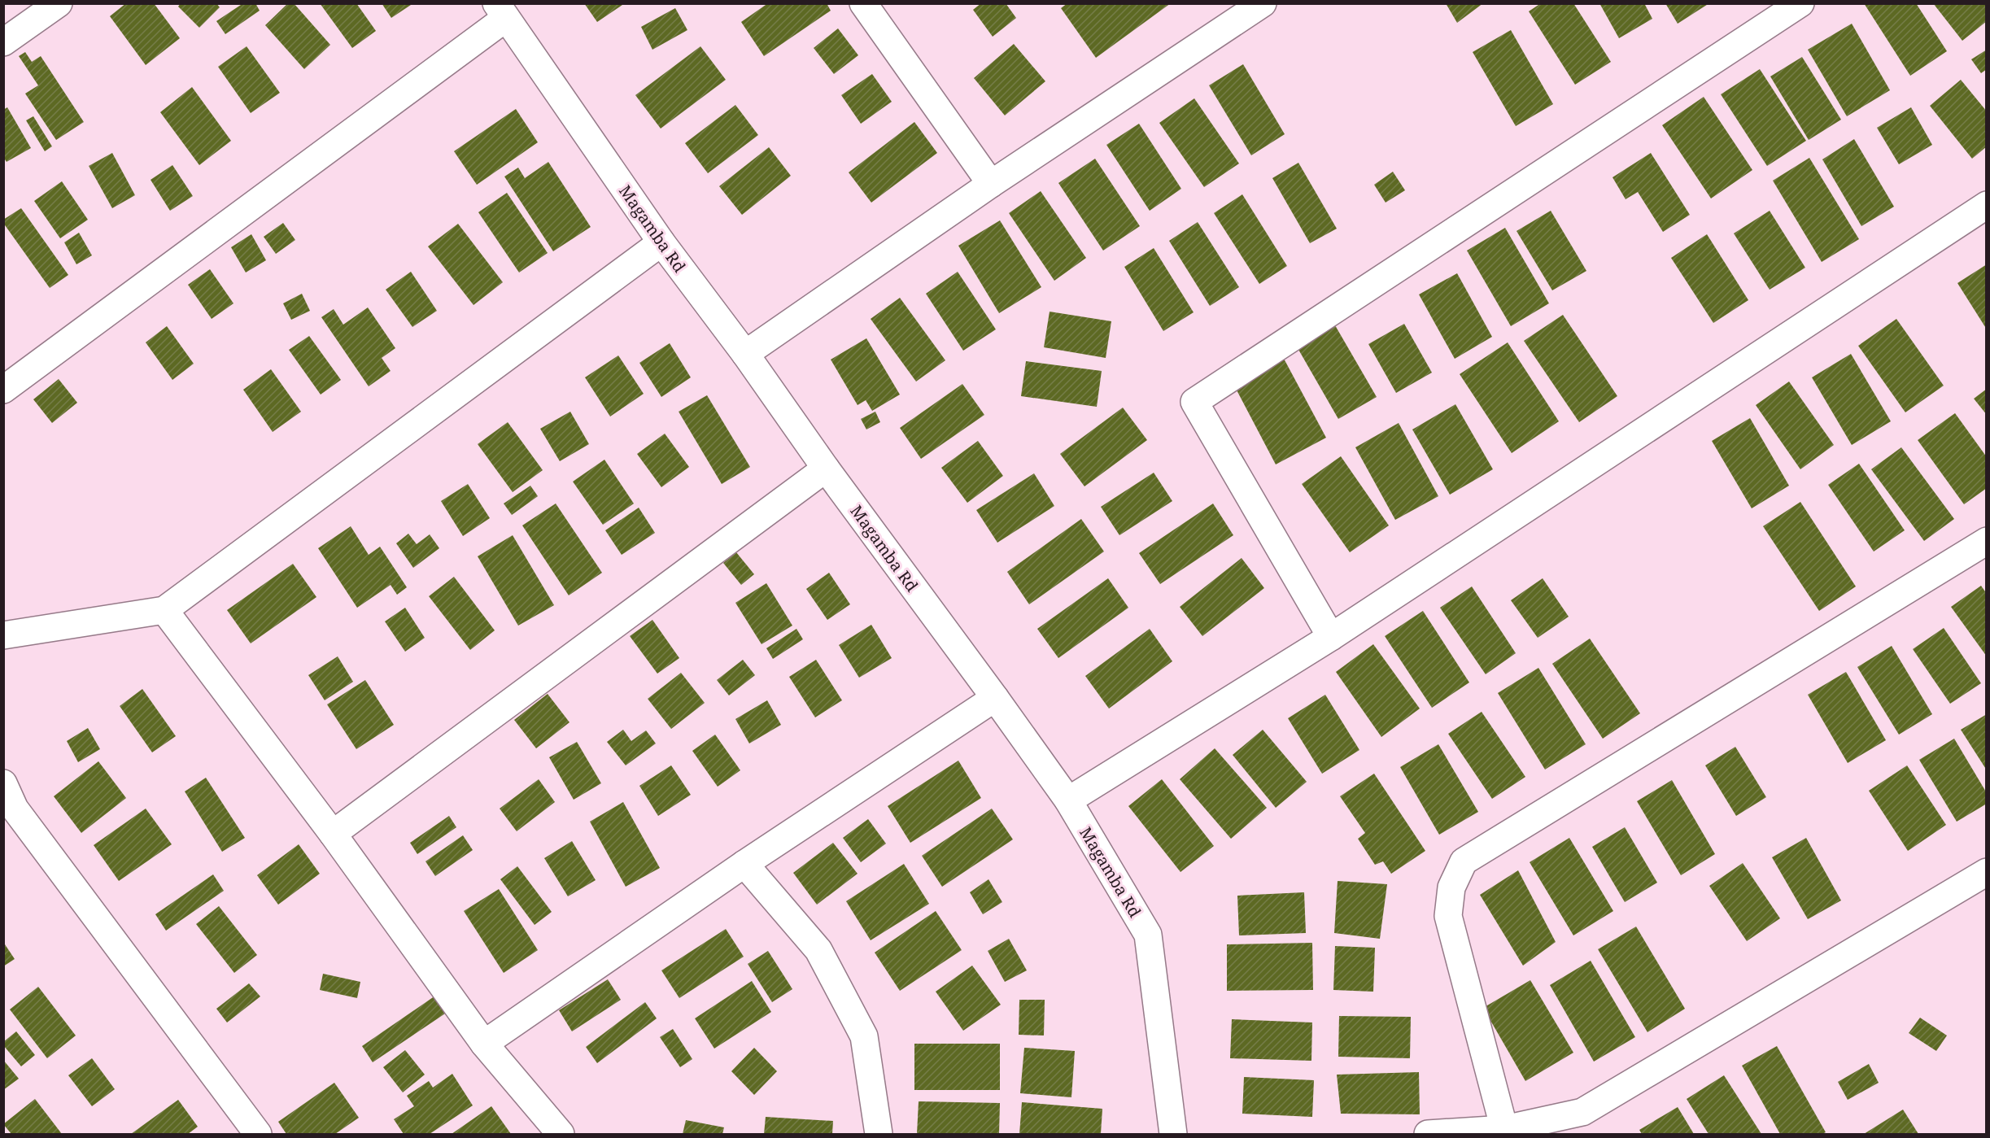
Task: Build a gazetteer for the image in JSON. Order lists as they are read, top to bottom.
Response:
{
  "streets": {
    "street": ["Magamba Rd"]
  }
}
